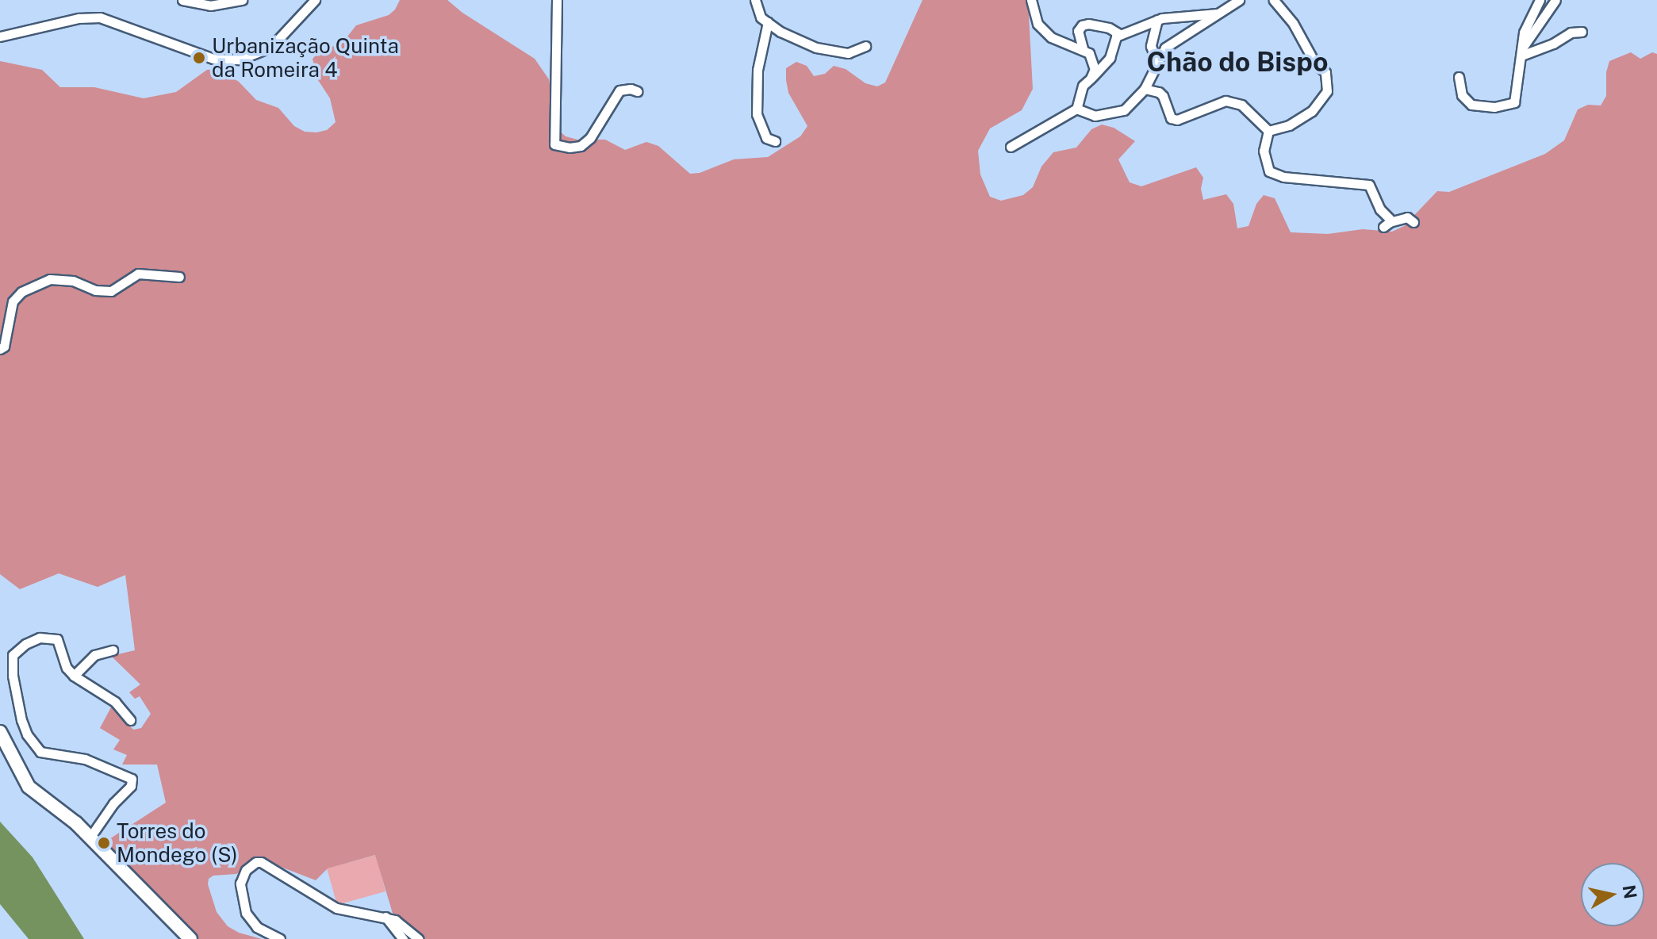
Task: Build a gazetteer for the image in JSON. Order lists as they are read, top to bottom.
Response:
{
  "districts": ["Chão do Bispo"],
  "places": ["Urbanização Quinta da Romeira 4", "Torres do Mondego (S)"],
  "north": "right"
}
